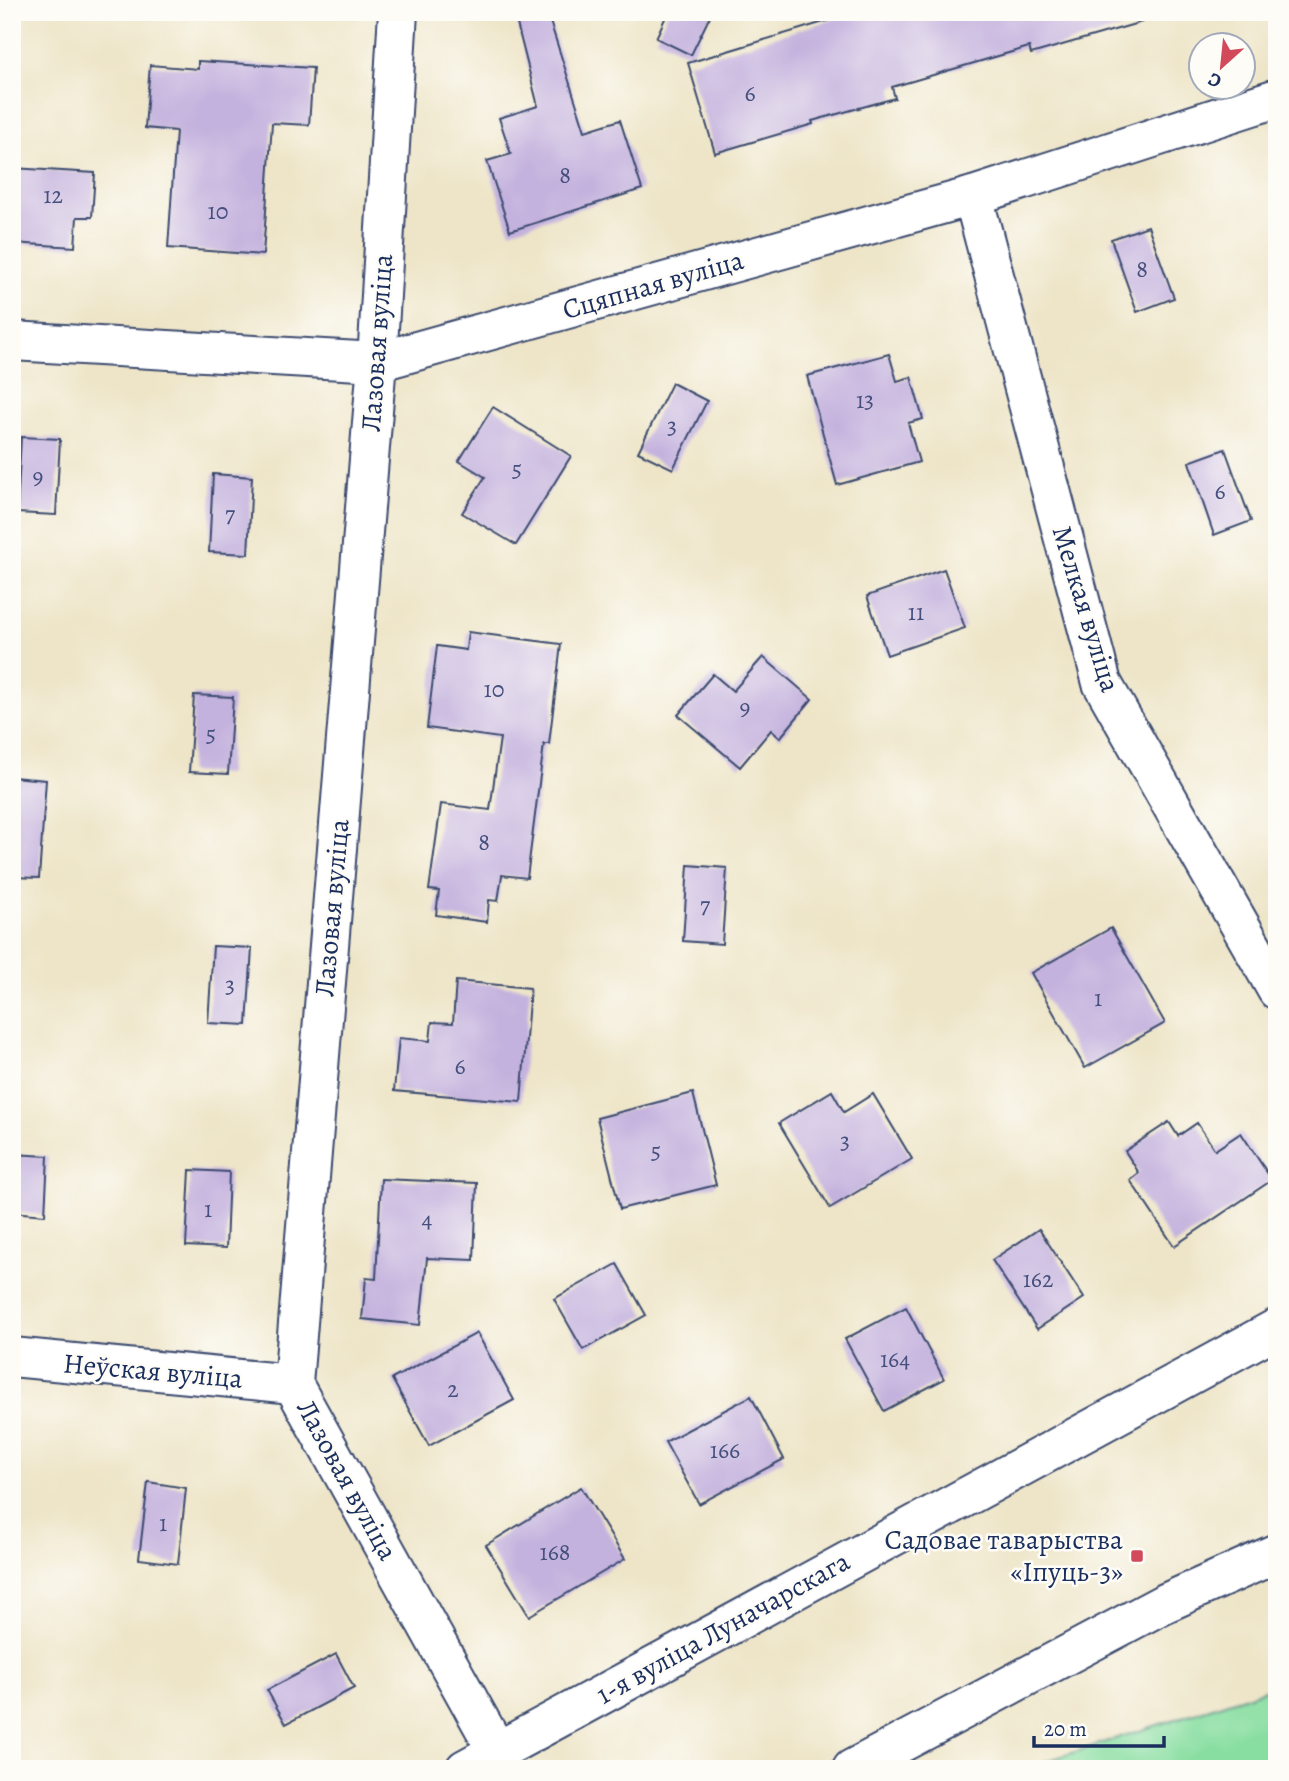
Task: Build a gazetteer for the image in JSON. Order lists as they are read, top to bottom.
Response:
{
  "streets": {
    "street": [
      "Сцяпная вуліца",
      "Лазовая вуліца",
      "Мелкая вуліца",
      "Неўская вуліца",
      "1-я вуліца Луначарскага"
    ]
  },
  "crossings": [
    ["Сцяпная вуліца", "Лазовая вуліца"],
    ["Сцяпная вуліца", "Мелкая вуліца"],
    ["Лазовая вуліца", "Неўская вуліца"],
    ["Лазовая вуліца", "1-я вуліца Луначарскага"]
  ],
  "places": {
    "transit": ["Садовае таварыства «Іпуць-3»"]
  },
  "house_numbers": [
    "6",
    "8",
    "12",
    "10",
    "8",
    "13",
    "3",
    "5",
    "9",
    "6",
    "7",
    "11",
    "10",
    "9",
    "5",
    "8",
    "7",
    "3",
    "1",
    "6",
    "3",
    "5",
    "1",
    "4",
    "162",
    "164",
    "2",
    "166",
    "1",
    "168"
  ],
  "scale_bar": "20 m",
  "north": "bottom left"
}
